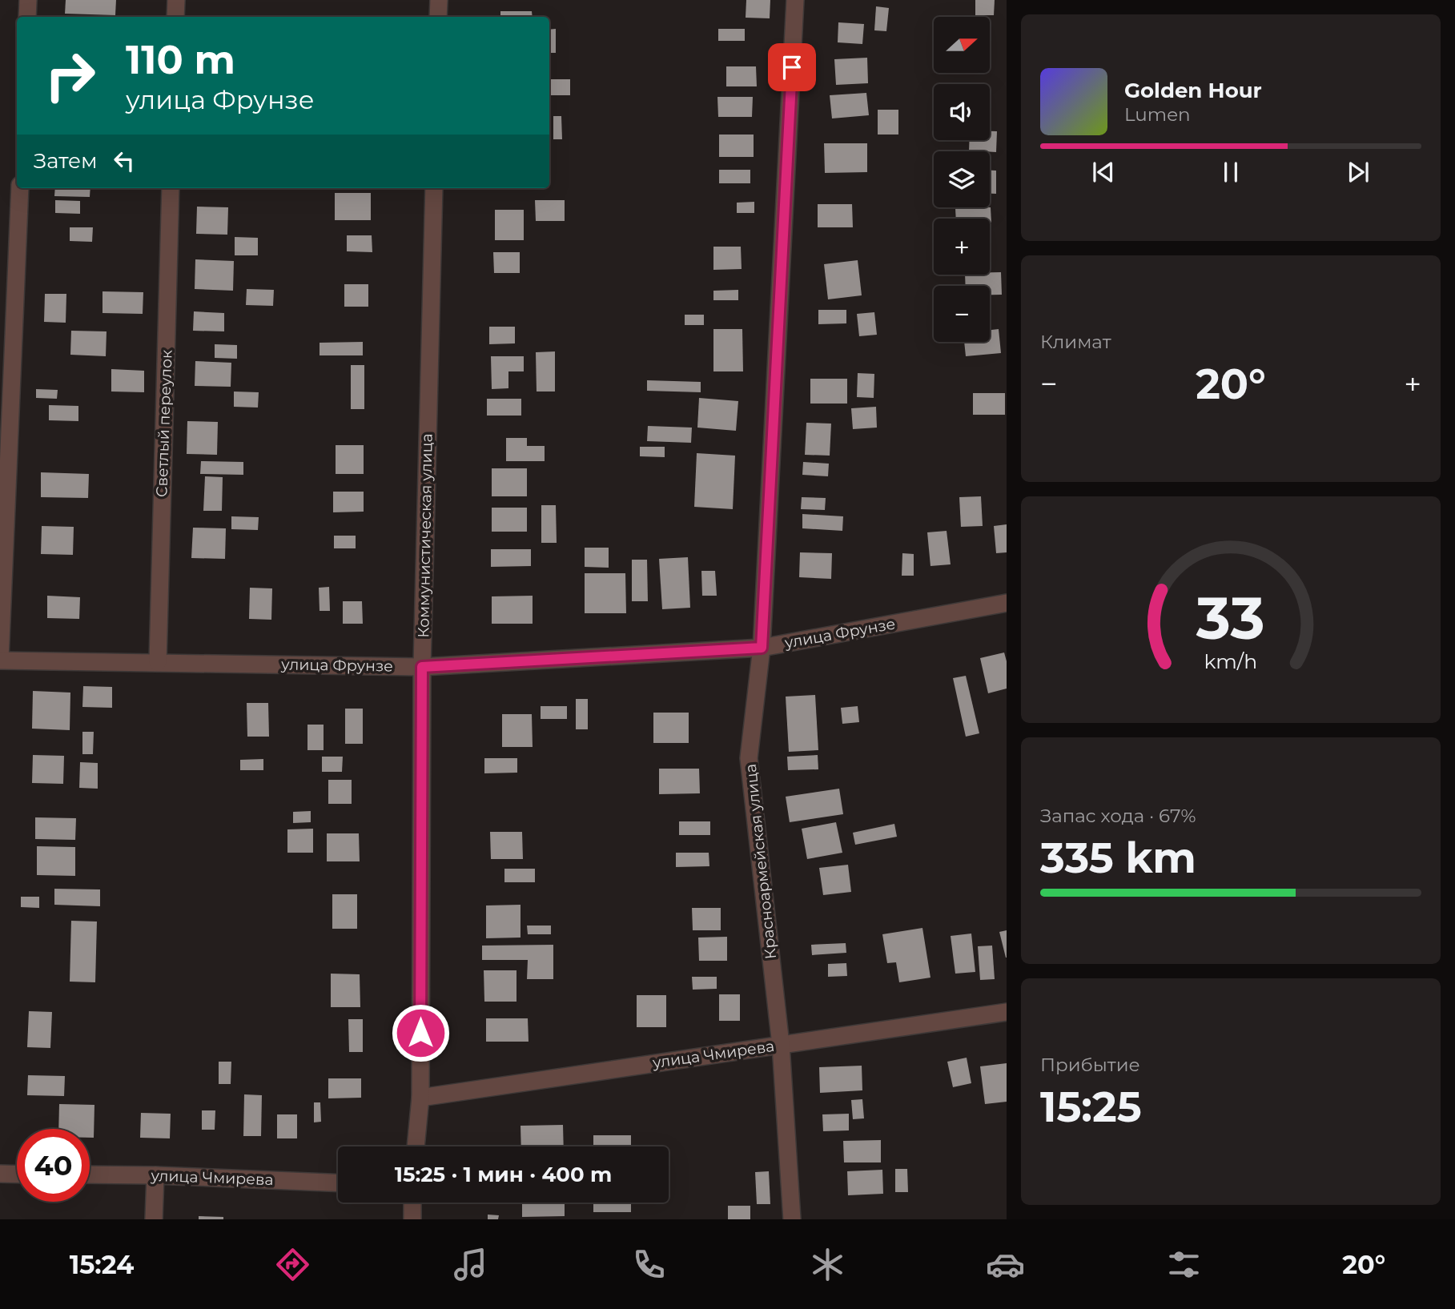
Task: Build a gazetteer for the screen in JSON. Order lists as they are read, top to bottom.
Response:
{
  "streets": {
    "street": [
      "Светлый переулок",
      "Коммунистическая улица",
      "улица Фрунзе",
      "Красноармейская улица",
      "улица Чмирева"
    ]
  },
  "crossings": [
    ["Светлый переулок", "улица Фрунзе"],
    ["Коммунистическая улица", "улица Фрунзе"],
    ["Коммунистическая улица", "улица Чмирева"],
    ["улица Фрунзе", "Красноармейская улица"],
    ["Красноармейская улица", "улица Чмирева"]
  ],
  "north": "right",
  "page": {
    "map_buttons": ["+", "−"],
    "turn": ["110 m", "улица Фрунзе"],
    "song": ["Golden Hour", "Lumen"],
    "then": "Затем",
    "tile": [
      "Климат",
      ["Запас хода · 67%", "335 km"],
      ["Прибытие", "15:25"]
    ],
    "heat": ["−", "20°", "+"],
    "limit": "40",
    "trip": "15:25 · 1 мин · 400 m",
    "tabs": ["15:24", "20°"],
    "gauge": ["33", "km/h"]
  }
}
